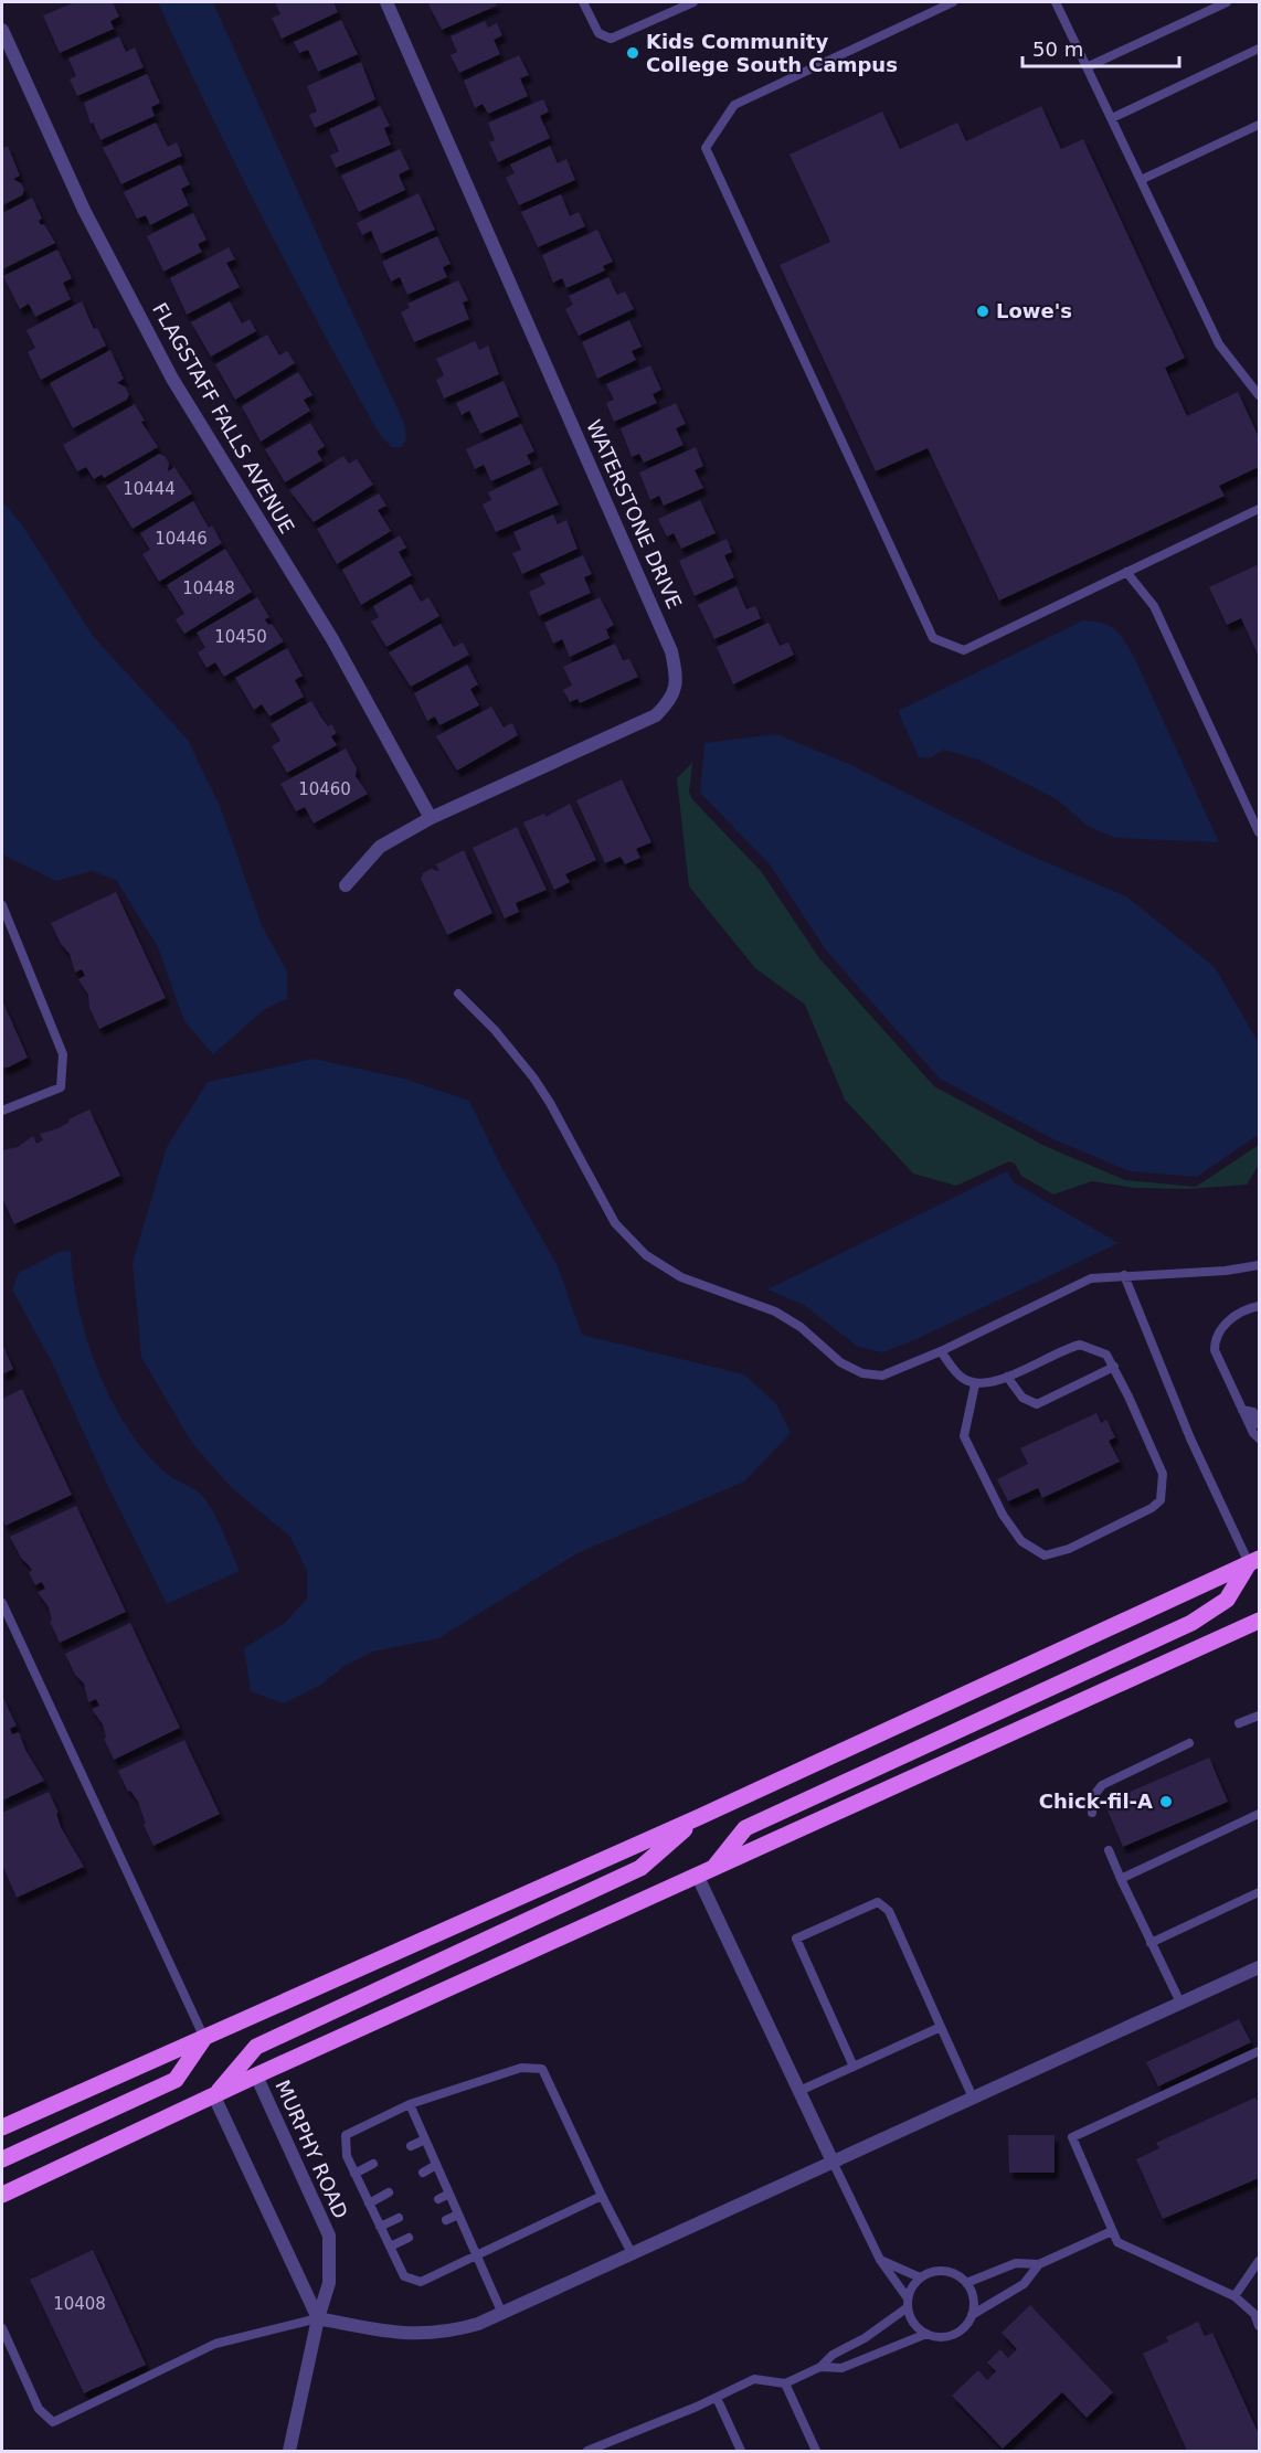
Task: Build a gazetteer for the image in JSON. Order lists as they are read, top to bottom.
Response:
{
  "streets": {
    "street": ["FLAGSTAFF FALLS AVENUE", "WATERSTONE DRIVE", "MURPHY ROAD"]
  },
  "crossings": [
    ["FLAGSTAFF FALLS AVENUE", "WATERSTONE DRIVE"]
  ],
  "places": ["Kids Community College South Campus", "Lowe's", "Chick-fil-A"],
  "house_numbers": [
    "10444",
    "10446",
    "10448",
    "10450",
    "10460",
    "10408"
  ],
  "scale_bar": "50 m"
}
